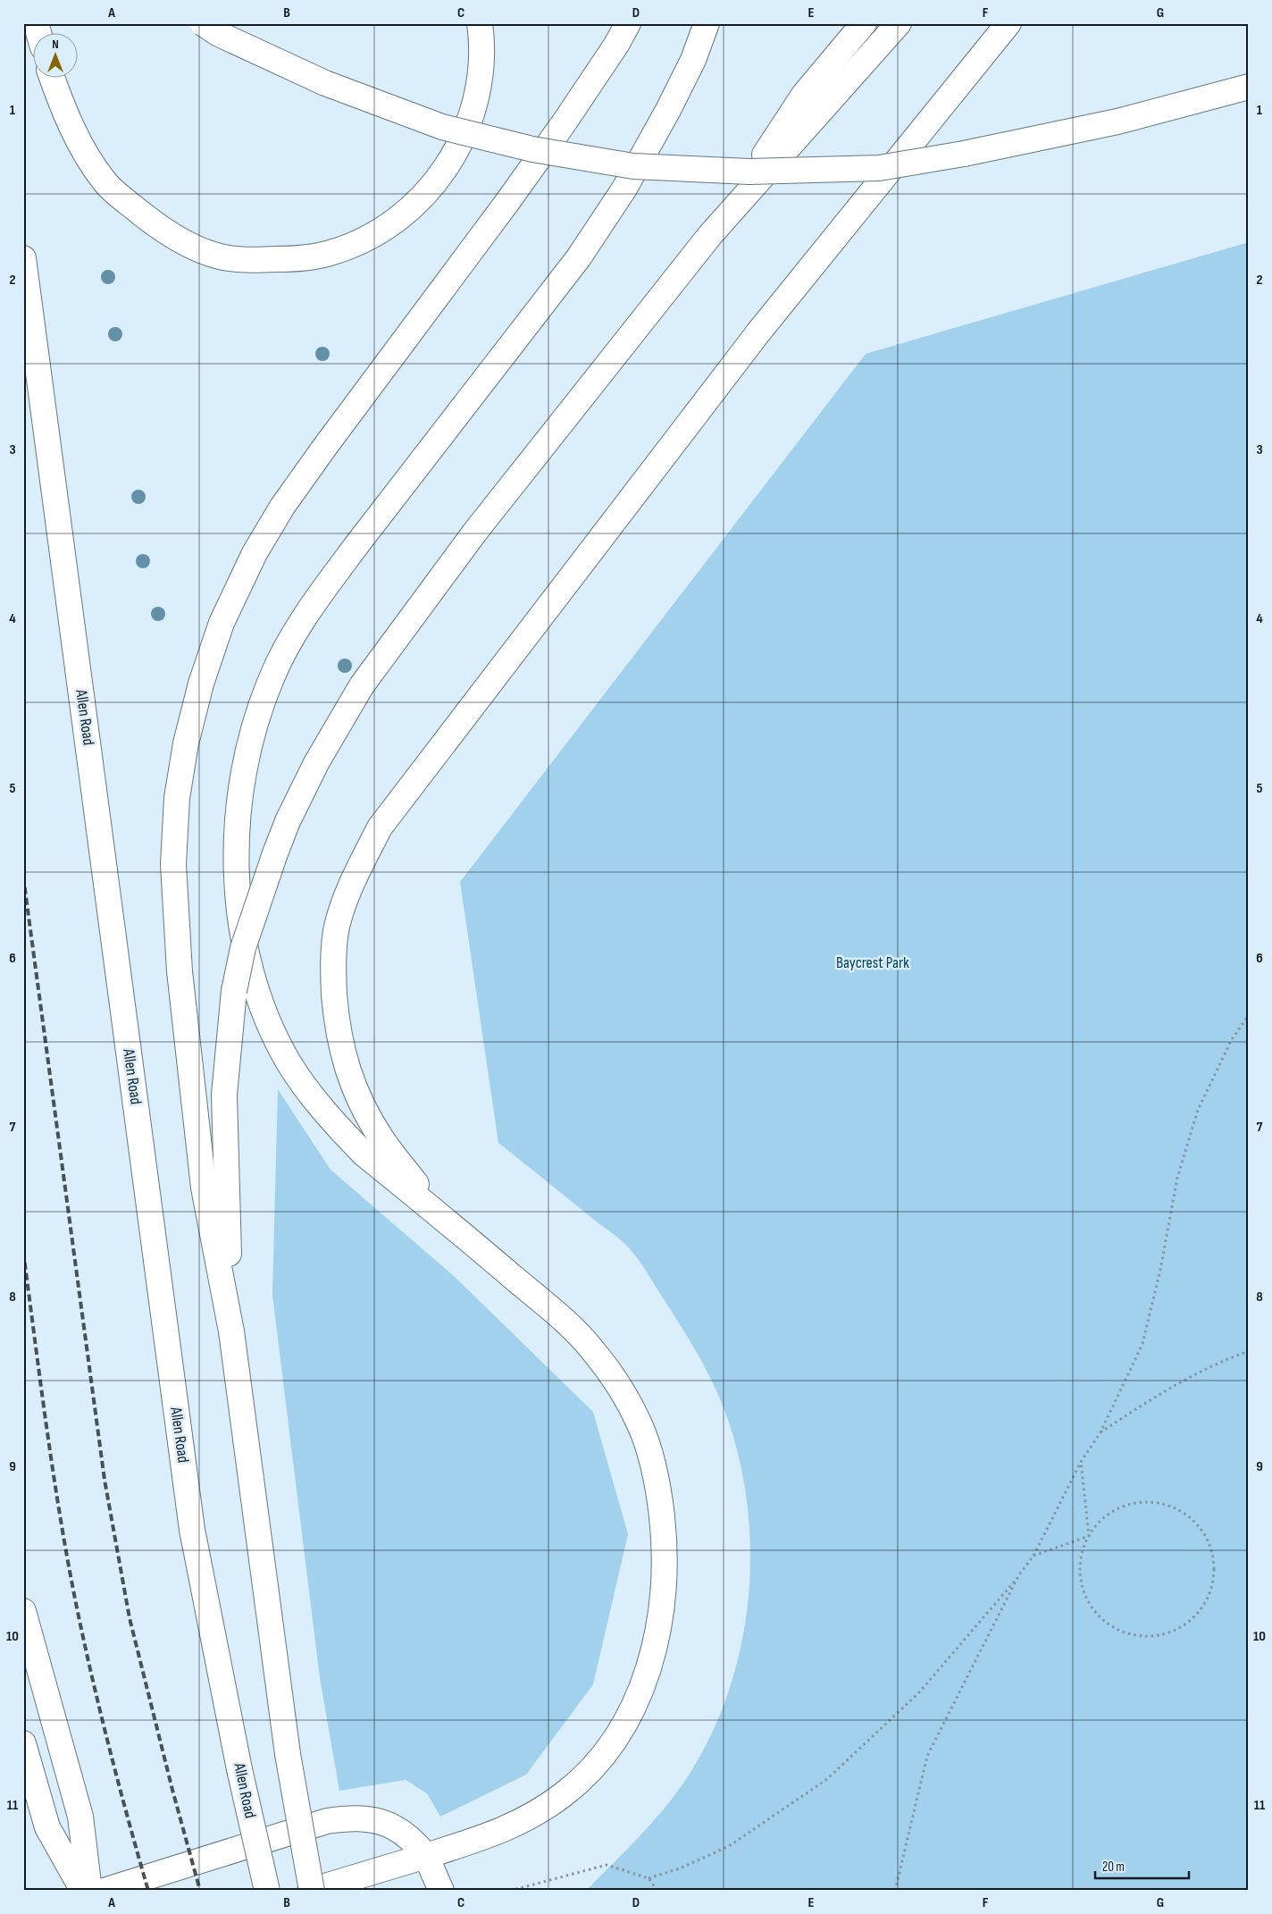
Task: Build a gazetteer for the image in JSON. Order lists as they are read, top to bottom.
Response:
{
  "streets": {
    "main road": ["Allen Road"]
  },
  "parks": ["Baycrest Park"],
  "scale_bar": "20 m",
  "north": "top",
  "grid": {
    "columns": [
      "A",
      "B",
      "C",
      "D",
      "E",
      "F",
      "G"
    ],
    "rows": [
      "1",
      "2",
      "3",
      "4",
      "5",
      "6",
      "7",
      "8",
      "9",
      "10",
      "11"
    ]
  }
}
